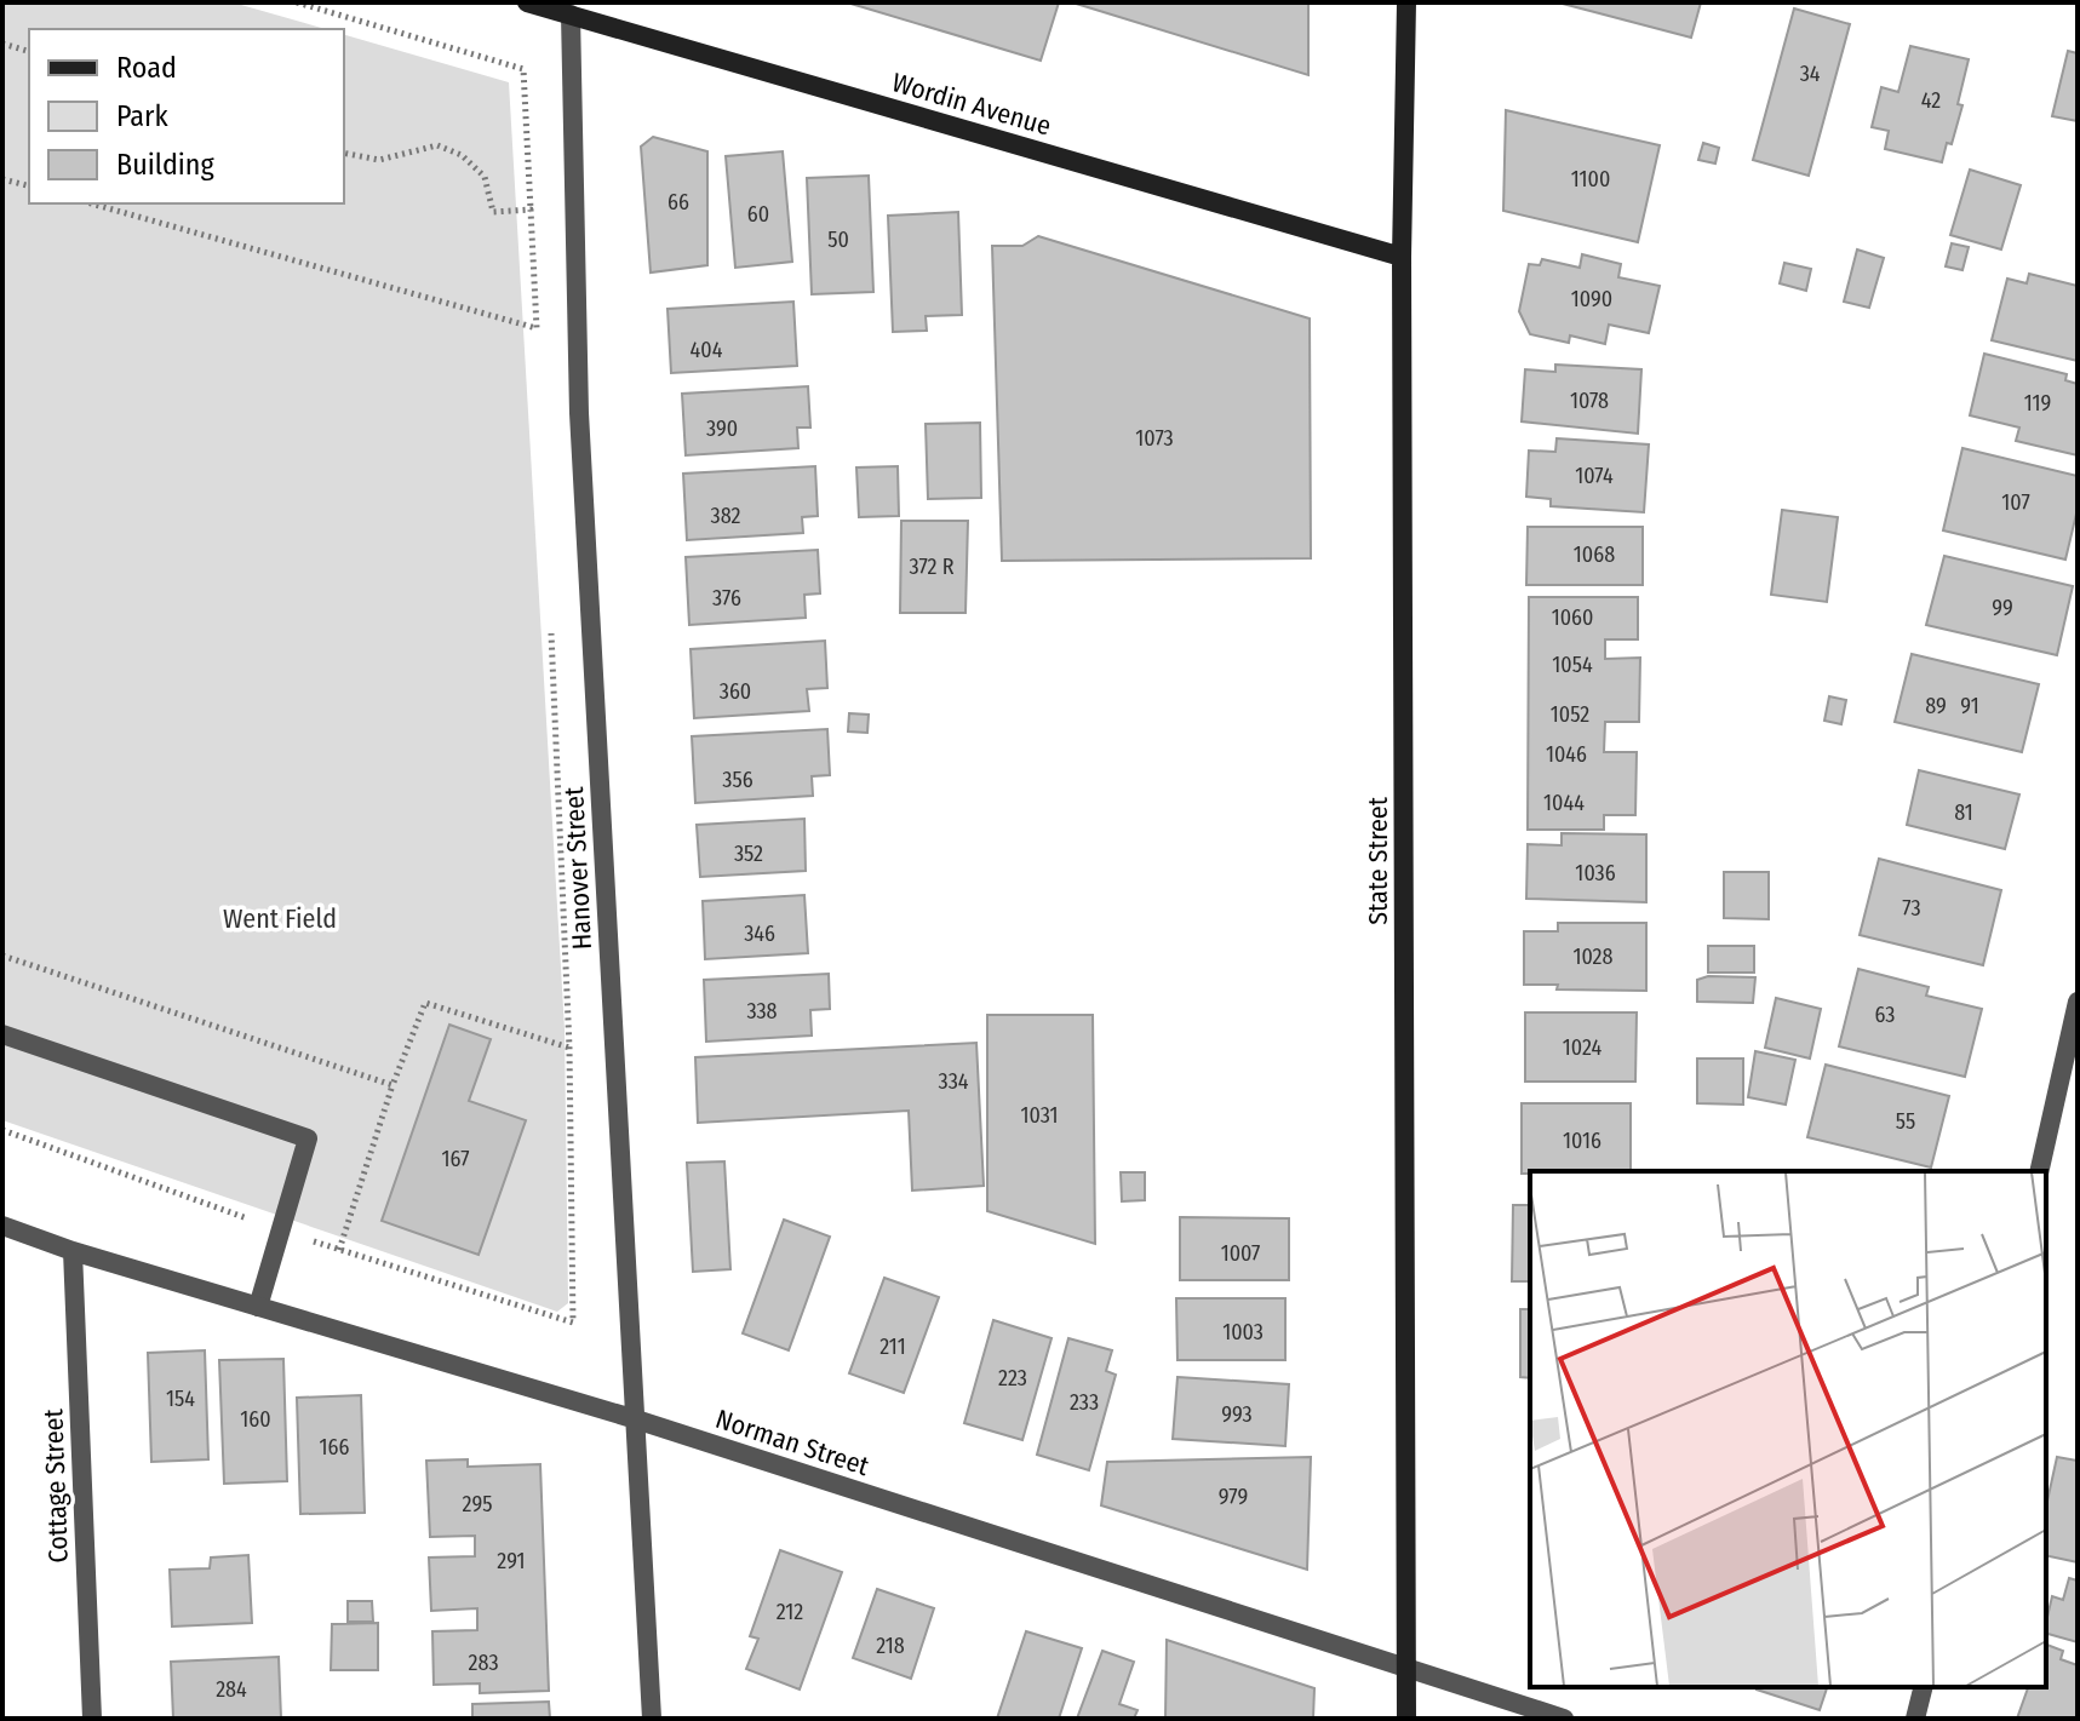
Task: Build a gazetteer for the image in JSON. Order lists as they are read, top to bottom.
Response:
{
  "streets": {
    "main road": ["Wordin Avenue", "State Street"],
    "street": ["Hanover Street", "Norman Street", "Cottage Street"]
  },
  "crossings": [
    ["Wordin Avenue", "State Street"],
    ["Wordin Avenue", "Hanover Street"],
    ["State Street", "Norman Street"],
    ["Hanover Street", "Norman Street"],
    ["Norman Street", "Cottage Street"]
  ],
  "parks": ["Went Field"],
  "house_numbers": [
    "34",
    "42",
    "1100",
    "66",
    "60",
    "50",
    "1090",
    "404",
    "1078",
    "119",
    "390",
    "1073",
    "1074",
    "107",
    "382",
    "1068",
    "372 R",
    "376",
    "99",
    "1060",
    "1054",
    "360",
    "89",
    "91",
    "1052",
    "1046",
    "356",
    "1044",
    "81",
    "352",
    "1036",
    "73",
    "346",
    "1028",
    "338",
    "63",
    "1024",
    "334",
    "1031",
    "55",
    "1016",
    "167",
    "1007",
    "1003",
    "211",
    "223",
    "154",
    "233",
    "993",
    "160",
    "166",
    "979",
    "295",
    "291",
    "212",
    "218",
    "283",
    "284"
  ],
  "legend": ["Road", "Park", "Building"]
}
